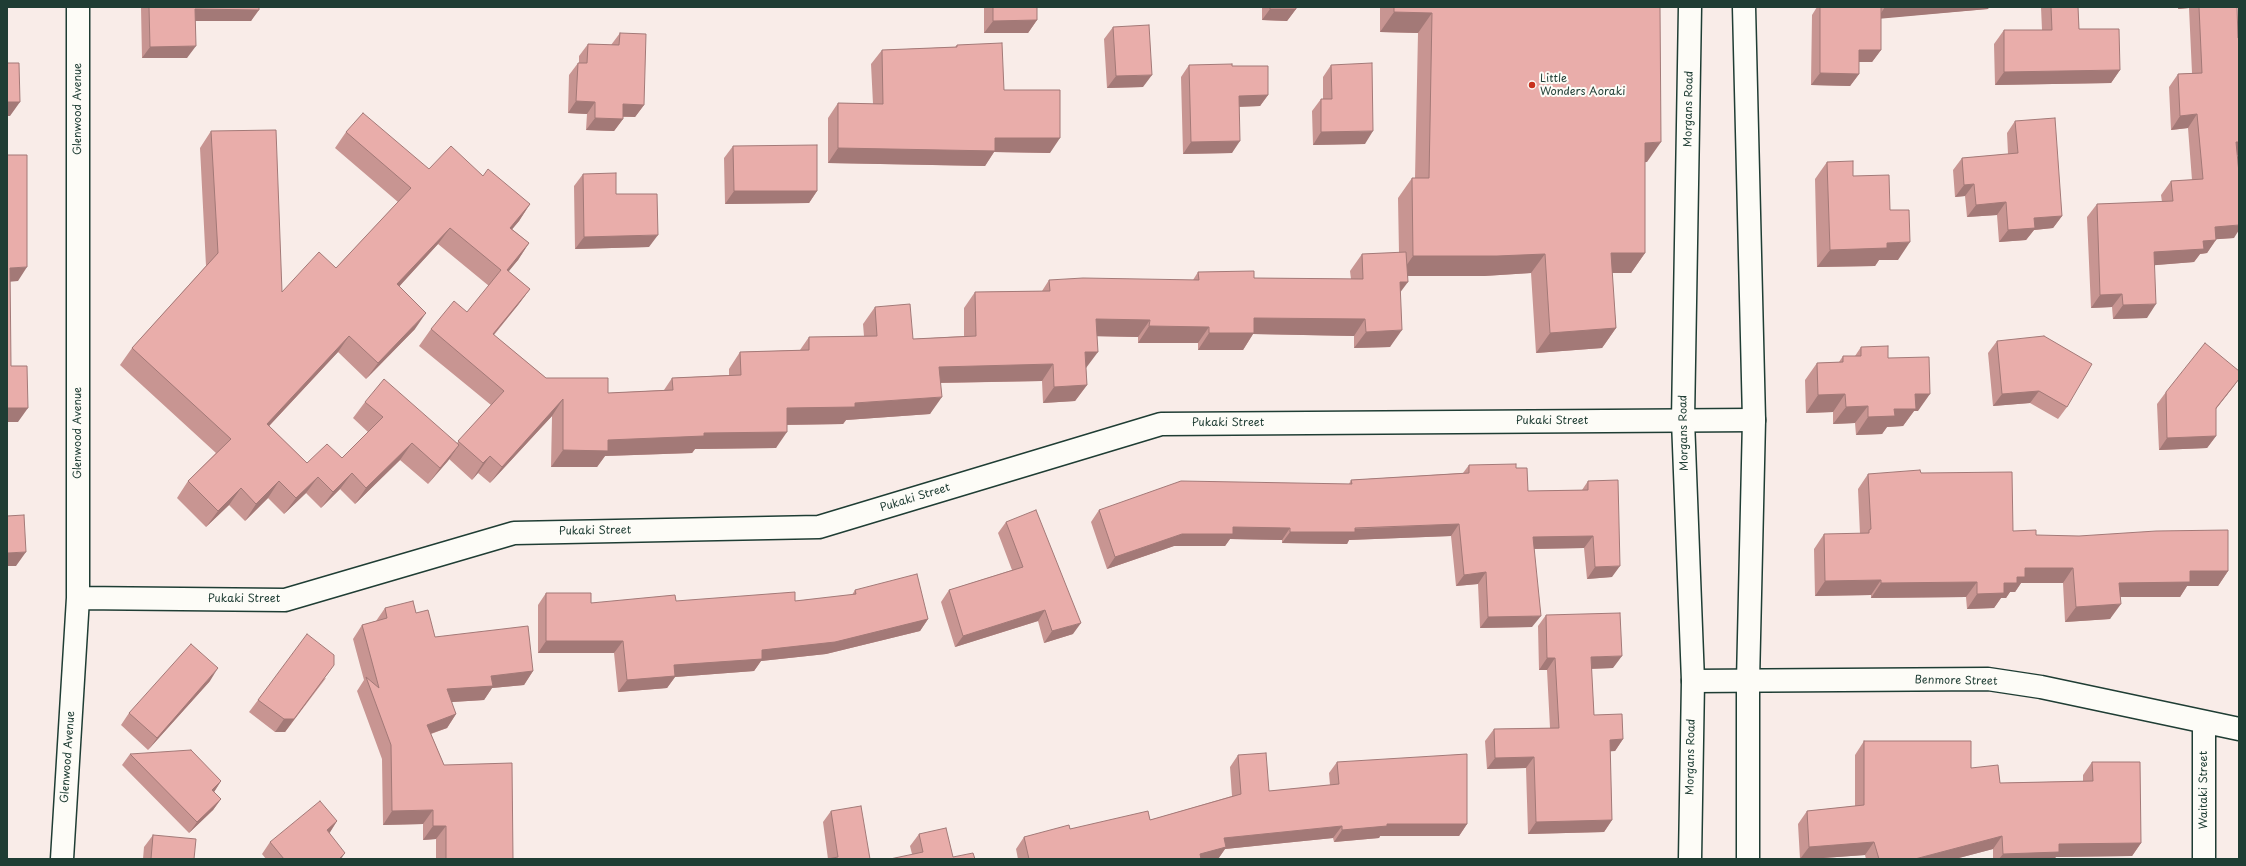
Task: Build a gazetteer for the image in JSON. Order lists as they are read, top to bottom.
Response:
{
  "streets": {
    "street": [
      "Glenwood Avenue",
      "Morgans Road",
      "Pukaki Street",
      "Benmore Street",
      "Waitaki Street"
    ]
  },
  "crossings": [
    ["Glenwood Avenue", "Pukaki Street"],
    ["Morgans Road", "Pukaki Street"],
    ["Morgans Road", "Benmore Street"],
    ["Benmore Street", "Waitaki Street"]
  ],
  "places": ["Little Wonders Aoraki"]
}
